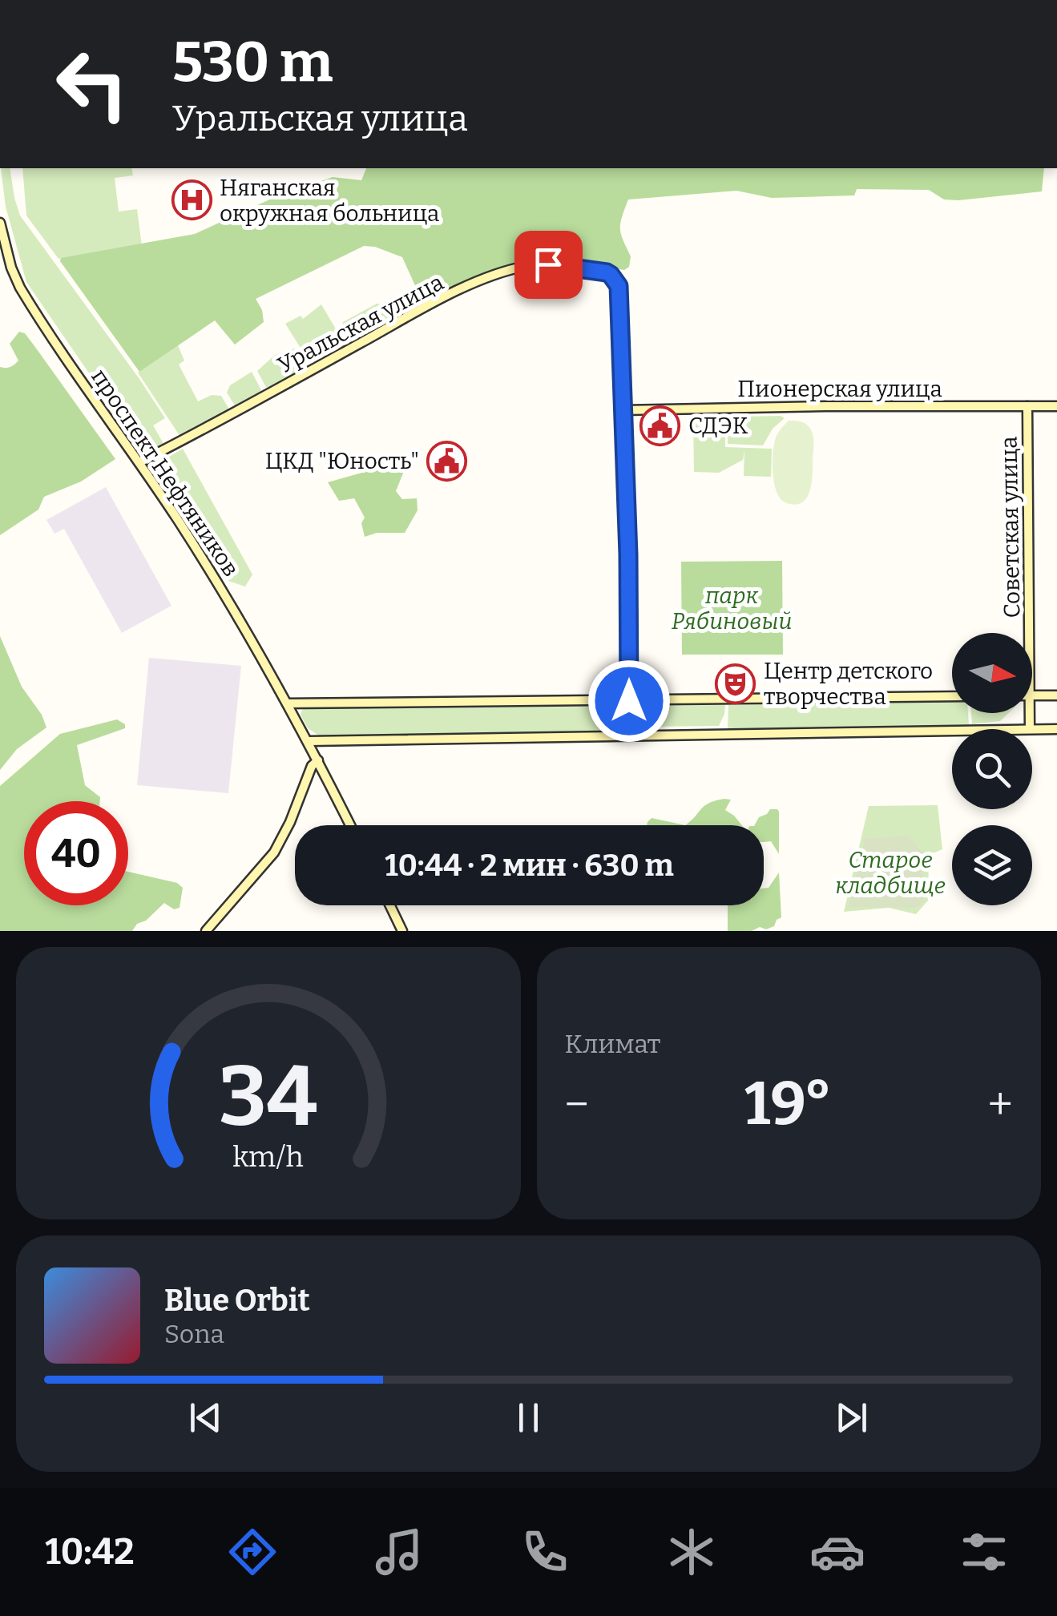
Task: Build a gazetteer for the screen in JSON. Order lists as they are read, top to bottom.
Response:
{
  "streets": {
    "main road": [
      "Уральская улица",
      "Пионерская улица",
      "проспект Нефтяников",
      "Советская улица"
    ]
  },
  "crossings": [
    ["Уральская улица", "Пионерская улица"],
    ["Уральская улица", "проспект Нефтяников"],
    ["Пионерская улица", "Советская улица"]
  ],
  "parks": ["парк Рябиновый", "Старое кладбище"],
  "places": {
    "hospital": ["Няганская окружная больница"],
    "public building": ["СДЭК", "ЦКД \"Юность\""],
    "theatre": ["Центр детского творчества"]
  },
  "north": "right",
  "page": {
    "turn": ["530 m", "Уральская улица"],
    "limit": "40",
    "trip": "10:44 · 2 мин · 630 m",
    "tile": "Климат",
    "heat": ["−", "19°", "+"],
    "song": ["Blue Orbit", "Sona"],
    "tabs": "10:42",
    "gauge": ["34", "km/h"]
  }
}
